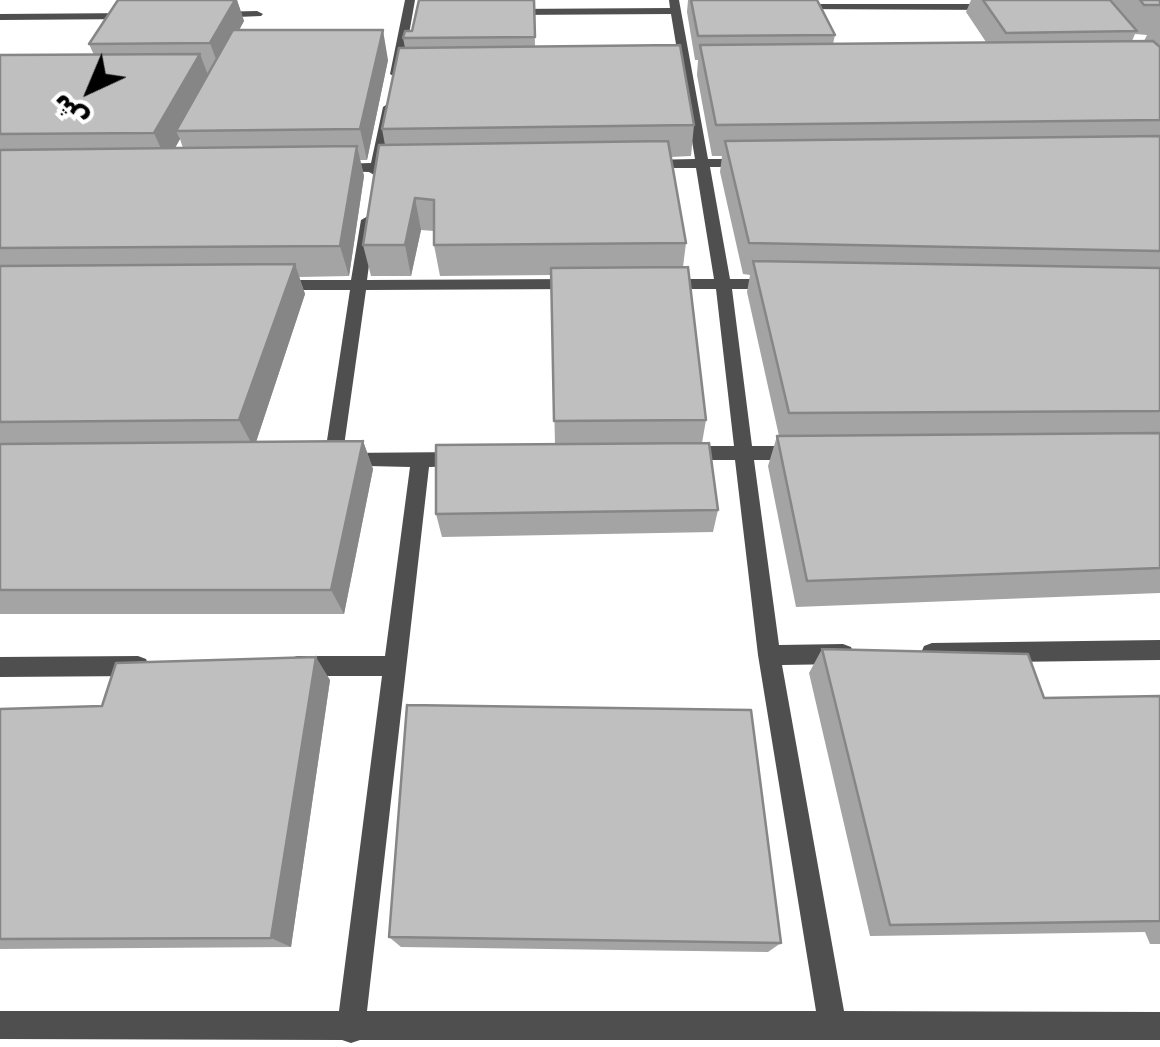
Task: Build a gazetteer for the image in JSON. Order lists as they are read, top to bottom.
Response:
{
  "north": "bottom left"
}
